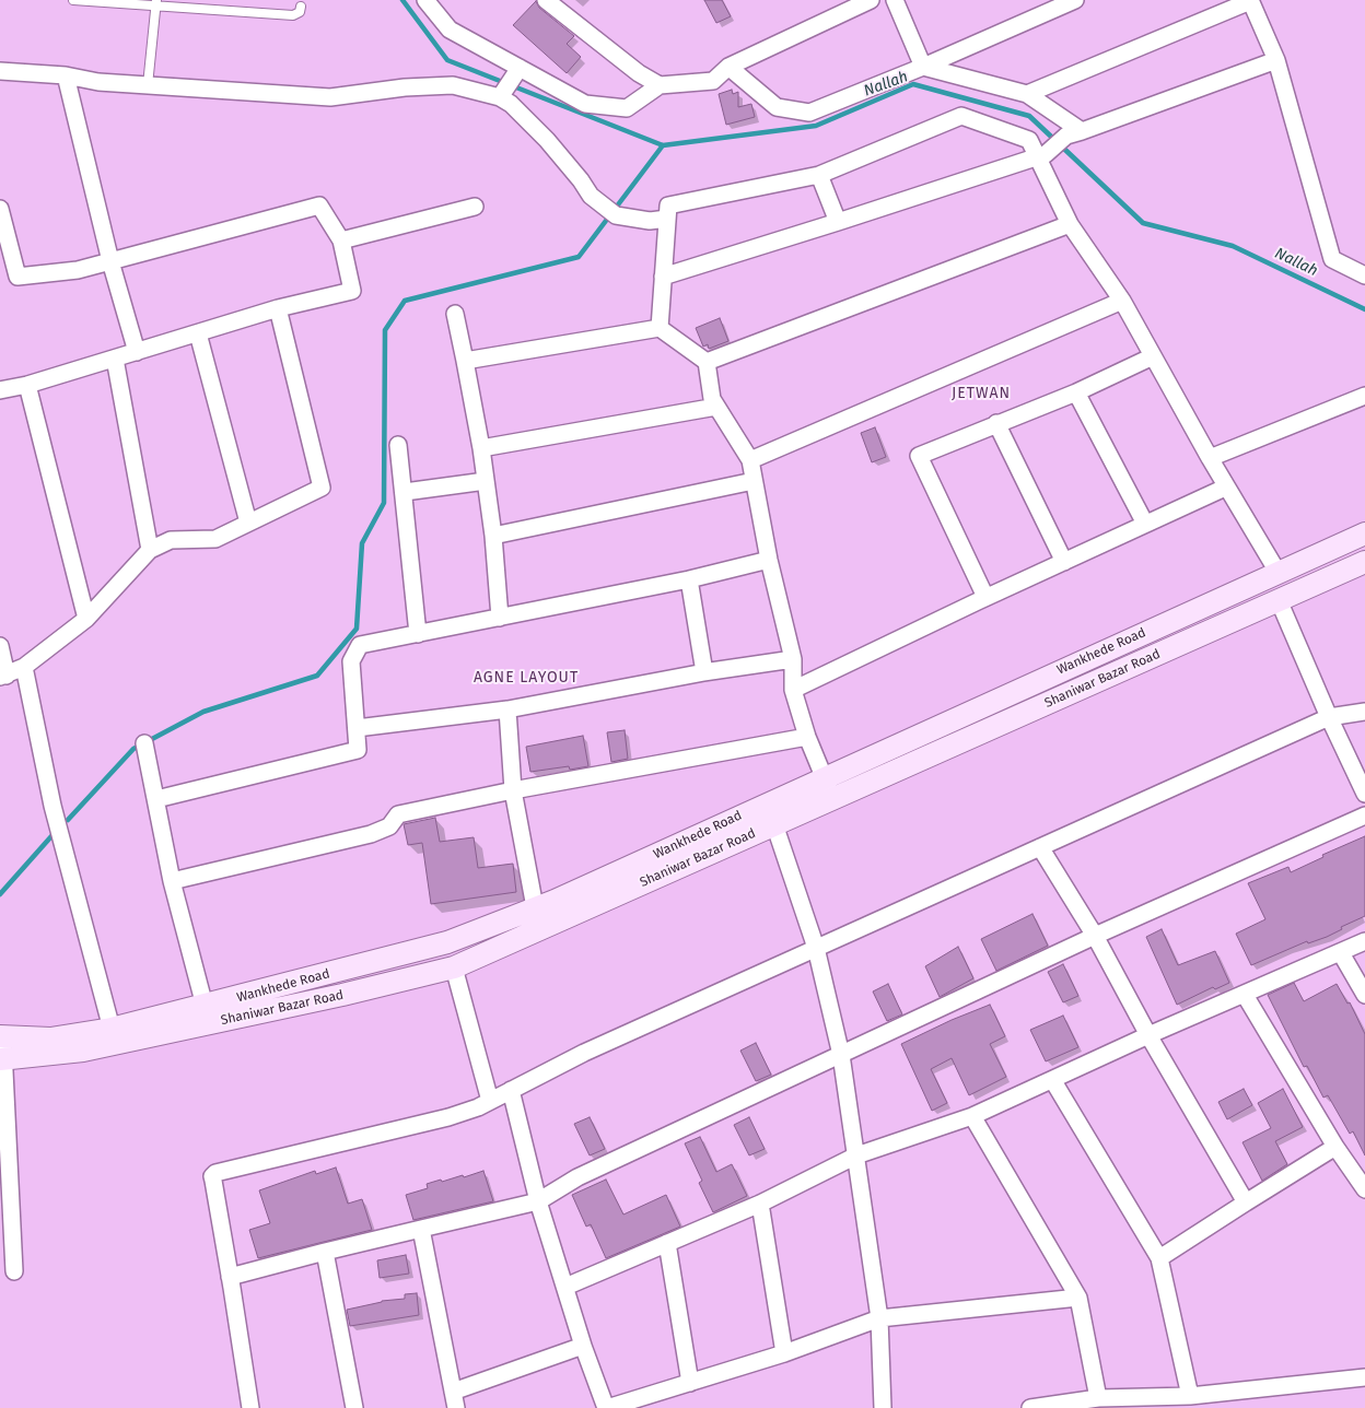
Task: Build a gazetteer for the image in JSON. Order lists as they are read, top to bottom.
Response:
{
  "streets": {
    "main road": ["Wankhede Road", "Shaniwar Bazar Road"]
  },
  "districts": ["JETWAN", "AGNE LAYOUT"],
  "water": ["Nallah"]
}
